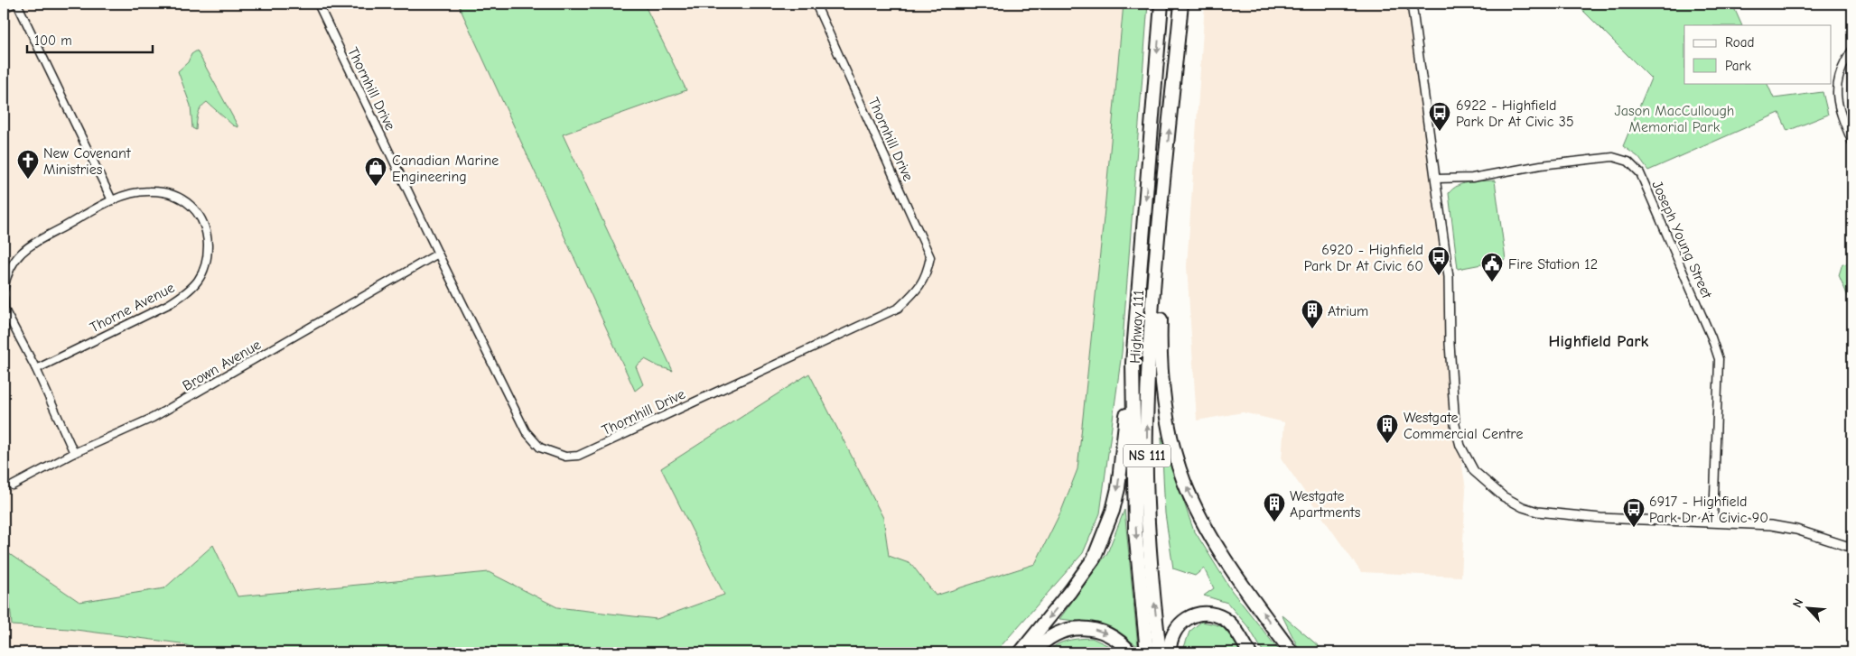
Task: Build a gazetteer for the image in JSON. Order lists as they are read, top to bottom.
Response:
{
  "streets": {
    "highway": ["Highway 111", "NS 111"],
    "street": [
      "Thornhill Drive",
      "Joseph Young Street",
      "Thorne Avenue",
      "Brown Avenue"
    ]
  },
  "crossings": [
    ["Thornhill Drive", "Brown Avenue"]
  ],
  "districts": ["Highfield Park"],
  "parks": ["Jason MacCullough Memorial Park"],
  "places": {
    "bus stop": ["6922 - Highfield Park Dr At Civic 35", "6920 - Highfield Park Dr At Civic 60", "6917 - Highfield Park Dr At Civic 90"],
    "church": ["New Covenant Ministries"],
    "shop": ["Canadian Marine Engineering"],
    "public building": ["Fire Station 12"],
    "building": ["Atrium", "Westgate Commercial Centre", "Westgate Apartments"]
  },
  "legend": ["Road", "Park"],
  "scale_bar": "100 m",
  "north": "top left"
}
